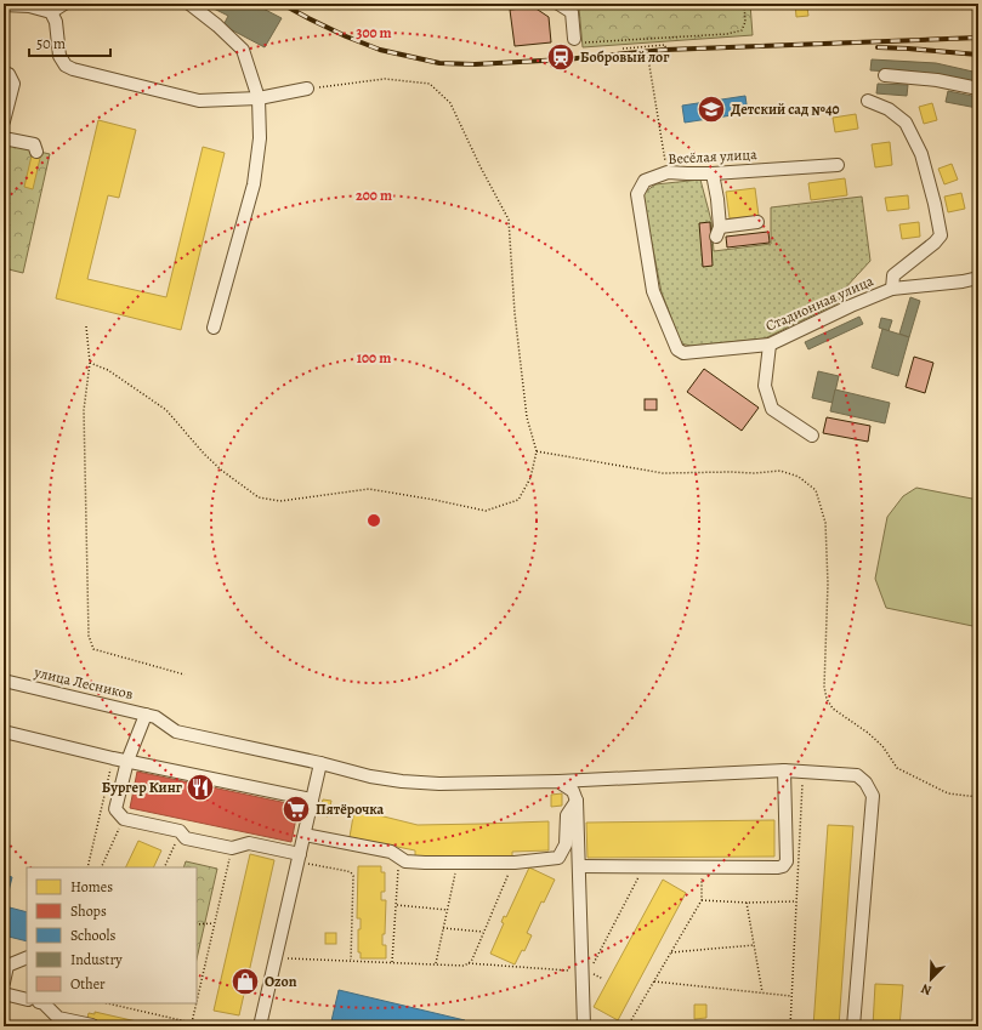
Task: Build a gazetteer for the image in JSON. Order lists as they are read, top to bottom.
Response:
{
  "streets": {
    "street": ["Весёлая улица", "Стадионная улица", "улица Лесников"]
  },
  "crossings": [
    ["Весёлая улица", "Стадионная улица"]
  ],
  "places": {
    "station": ["Бобровый лог"],
    "school or university": ["Детский сад №40"],
    "restaurant": ["Бургер Кинг"],
    "supermarket": ["Пятёрочка"],
    "shop": ["Ozon"]
  },
  "legend": [
    "Homes",
    "Shops",
    "Schools",
    "Industry",
    "Other"
  ],
  "scale_bar": "50 m",
  "north": "bottom left",
  "rings": ["300 m", "200 m", "100 m"]
}
